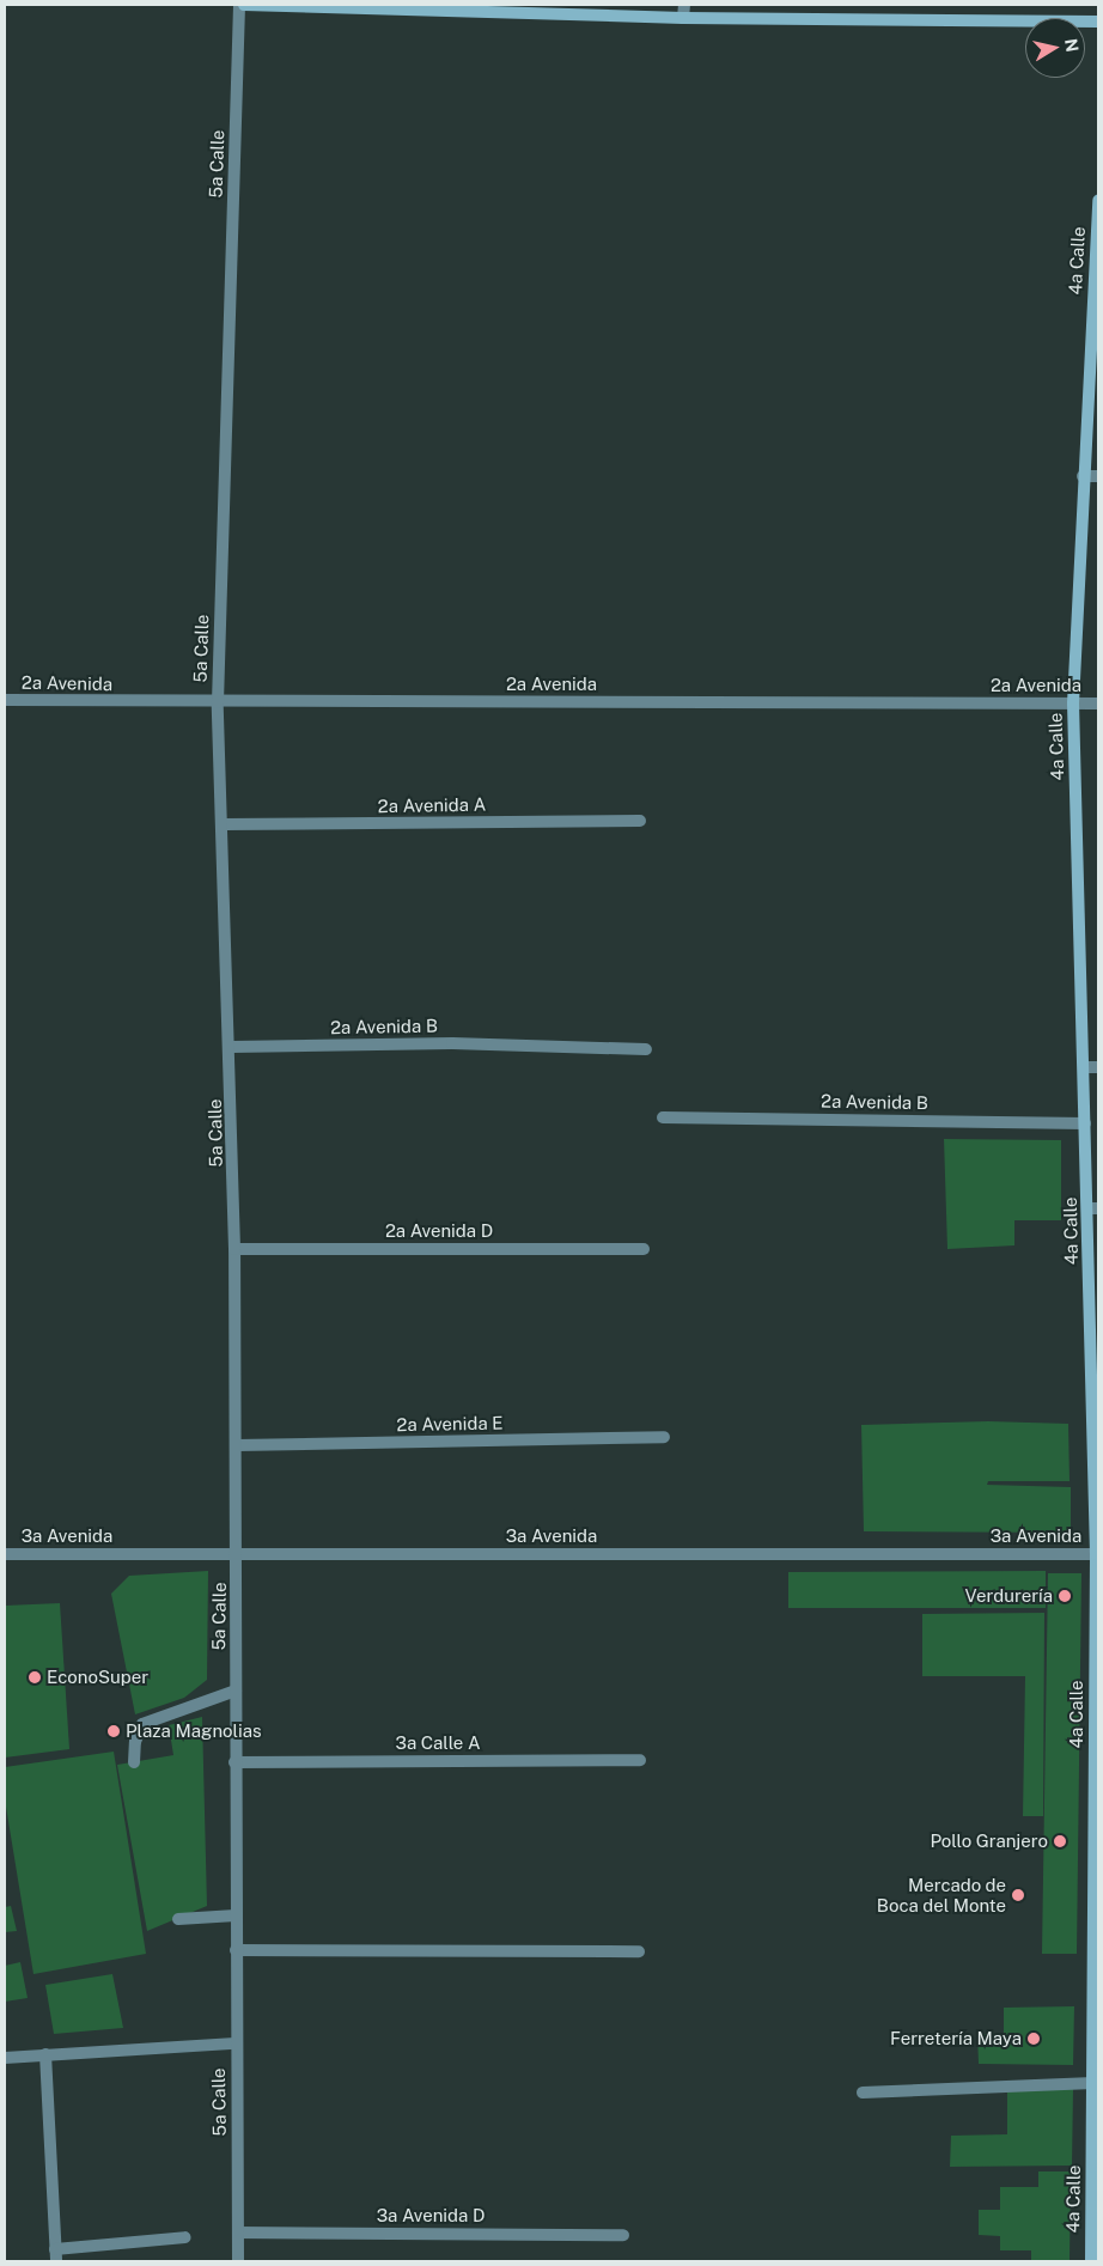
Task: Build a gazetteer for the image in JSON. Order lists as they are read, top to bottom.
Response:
{
  "streets": {
    "main road": ["4a Calle"],
    "street": [
      "5a Calle",
      "2a Avenida",
      "2a Avenida A",
      "2a Avenida B",
      "2a Avenida D",
      "2a Avenida E",
      "3a Avenida",
      "3a Calle A",
      "3a Avenida D"
    ]
  },
  "crossings": [
    ["5a Calle", "2a Avenida"],
    ["5a Calle", "2a Avenida A"],
    ["5a Calle", "2a Avenida B"],
    ["5a Calle", "2a Avenida D"],
    ["5a Calle", "2a Avenida E"],
    ["5a Calle", "3a Avenida"],
    ["5a Calle", "3a Calle A"],
    ["5a Calle", "3a Avenida D"],
    ["4a Calle", "2a Avenida"],
    ["4a Calle", "2a Avenida B"],
    ["4a Calle", "3a Avenida"]
  ],
  "places": [
    "Verdurería",
    "EconoSuper",
    "Plaza Magnolias",
    "Pollo Granjero",
    "Mercado de Boca del Monte",
    "Ferretería Maya"
  ],
  "north": "right"
}
